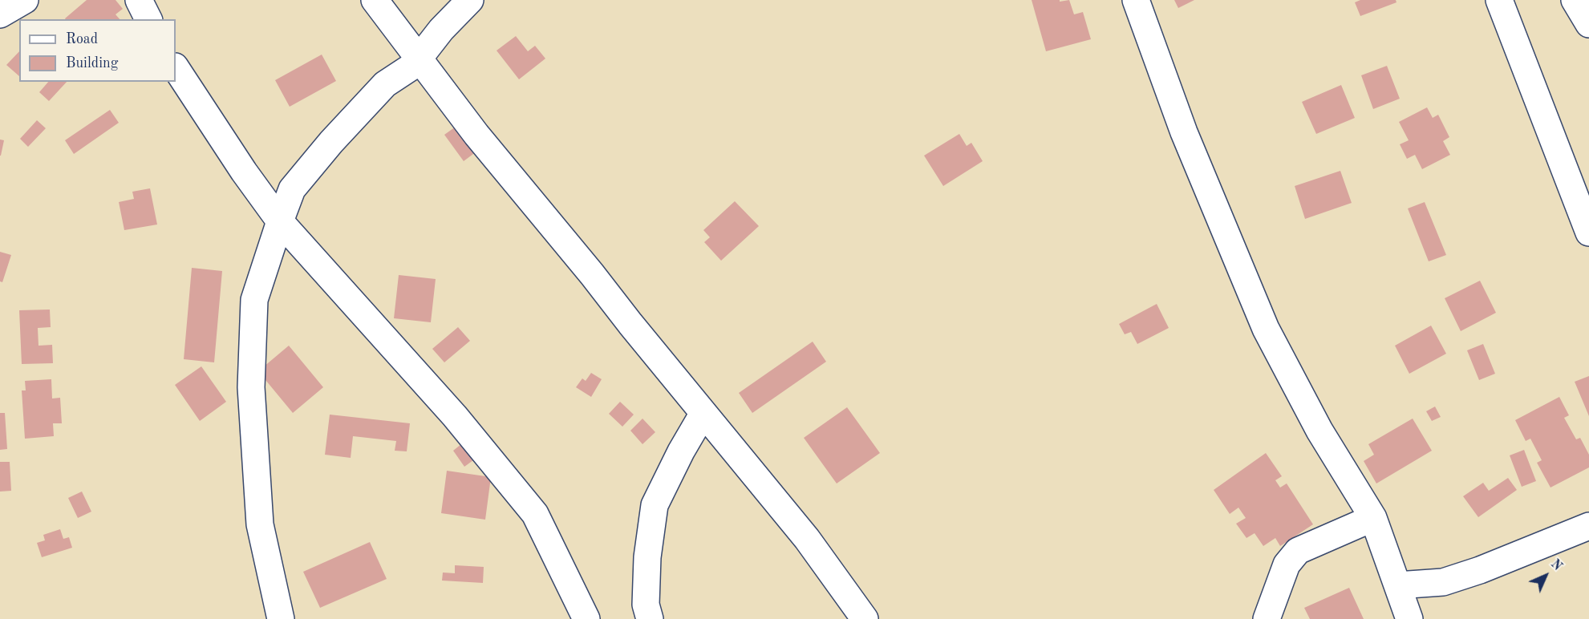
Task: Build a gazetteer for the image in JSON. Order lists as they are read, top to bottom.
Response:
{
  "legend": ["Road", "Building"],
  "north": "top right"
}
